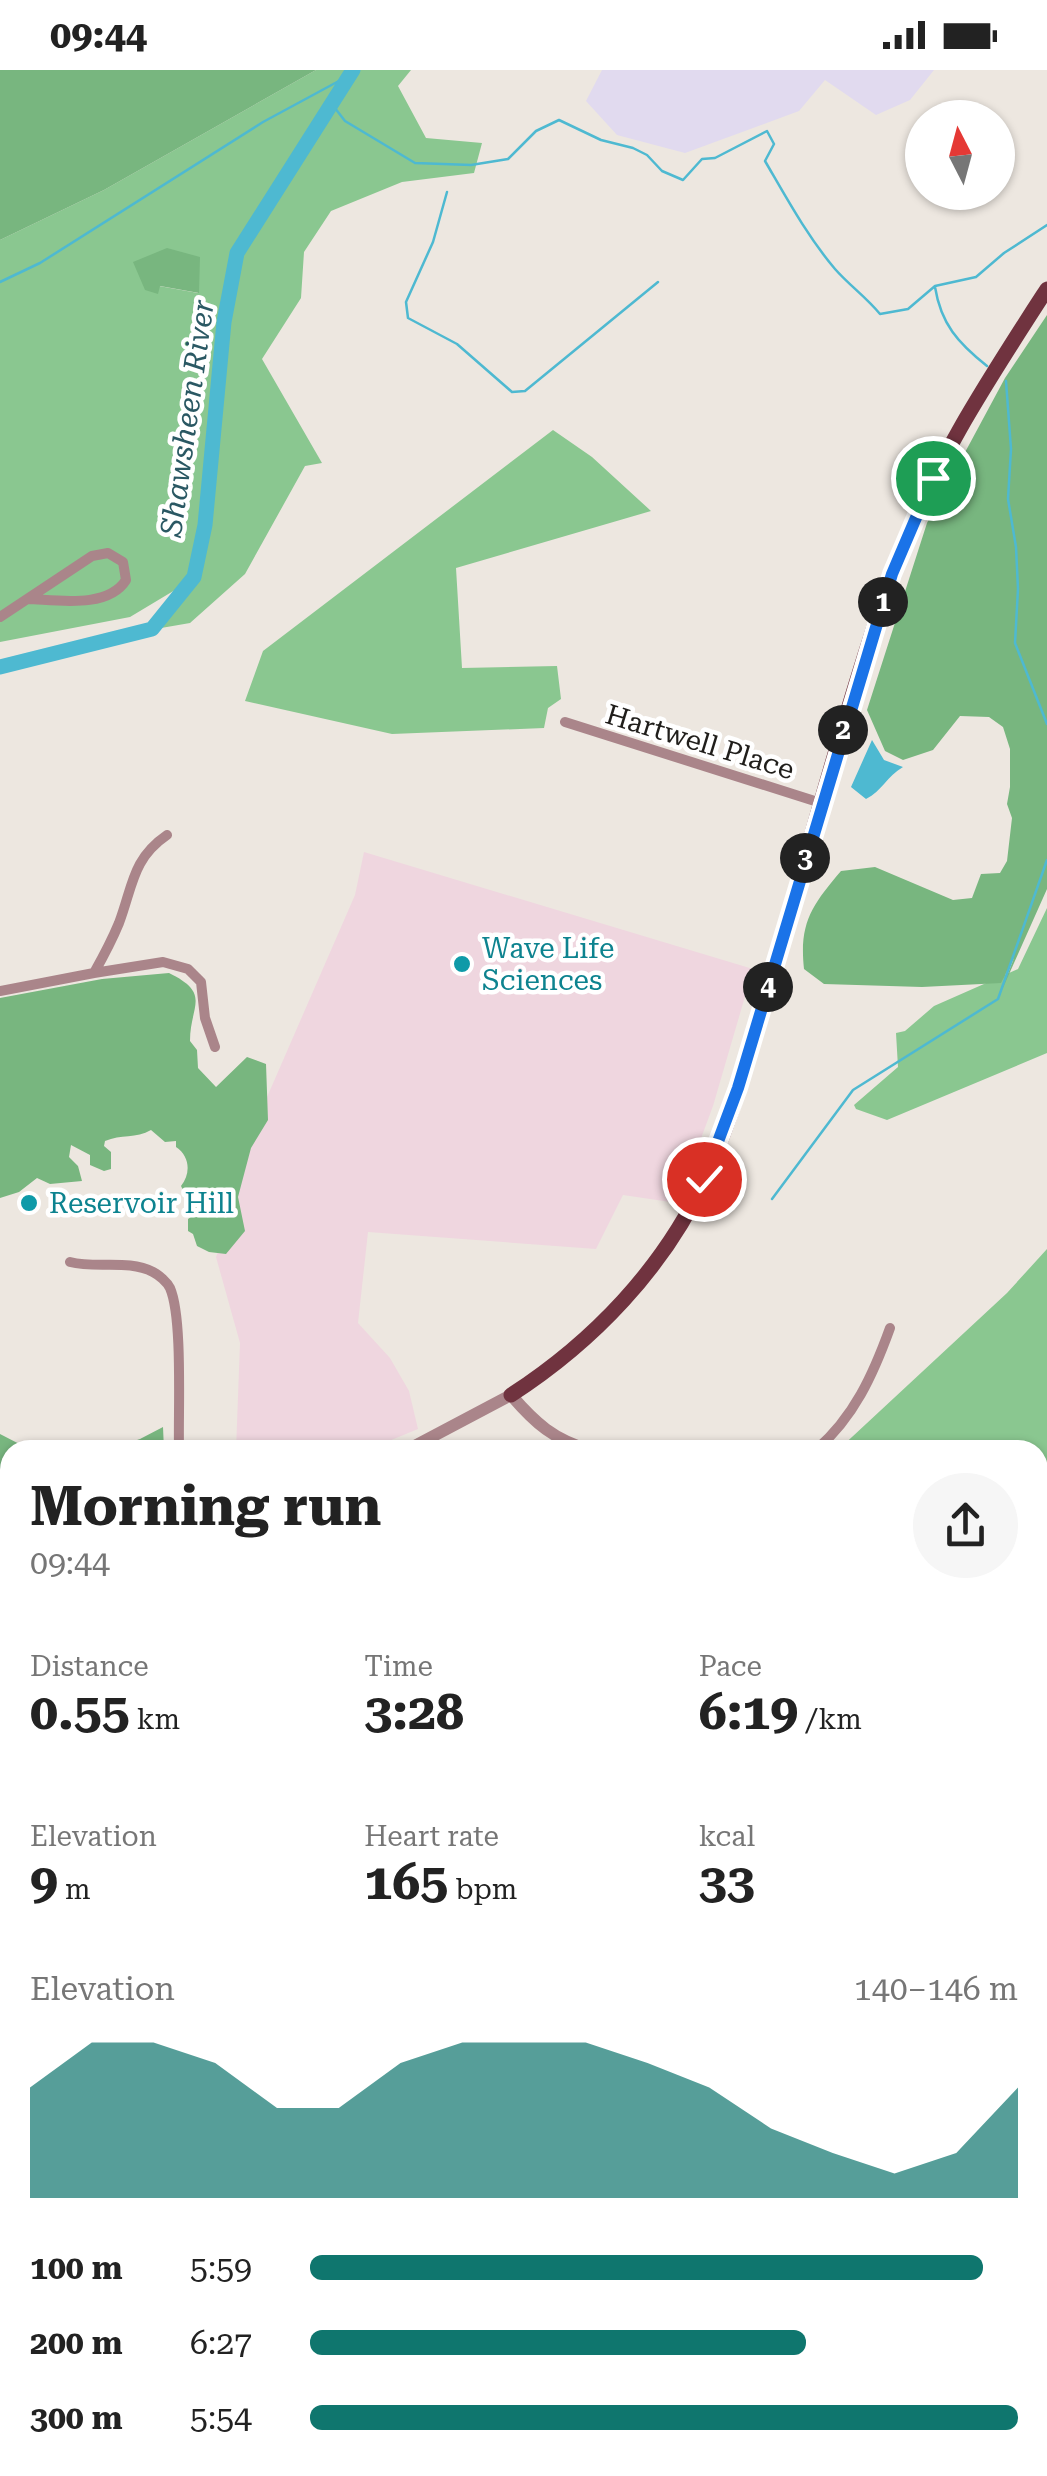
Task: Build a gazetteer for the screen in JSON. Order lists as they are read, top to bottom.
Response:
{
  "streets": {
    "street": ["Hartwell Place"]
  },
  "water": ["Shawsheen River"],
  "places": ["Wave Life Sciences", "Reservoir Hill"],
  "north": "top",
  "page": {
    "status": "09:44",
    "pins": [
      "1",
      "2",
      "3",
      "4"
    ],
    "heading": ["Morning run", "09:44"],
    "stats": [
      ["Distance", "0.55 km"],
      ["Time", "3:28"],
      ["Pace", "6:19 /km"],
      ["Elevation", "9 m"],
      ["Heart rate", "165 bpm"],
      ["kcal", "33"]
    ],
    "chart": ["Elevation", "140–146 m"],
    "list": [
      {
        "name": "100 m",
        "note": "5:59"
      },
      {
        "name": "200 m",
        "note": "6:27"
      },
      {
        "name": "300 m",
        "note": "5:54"
      }
    ]
  }
}
